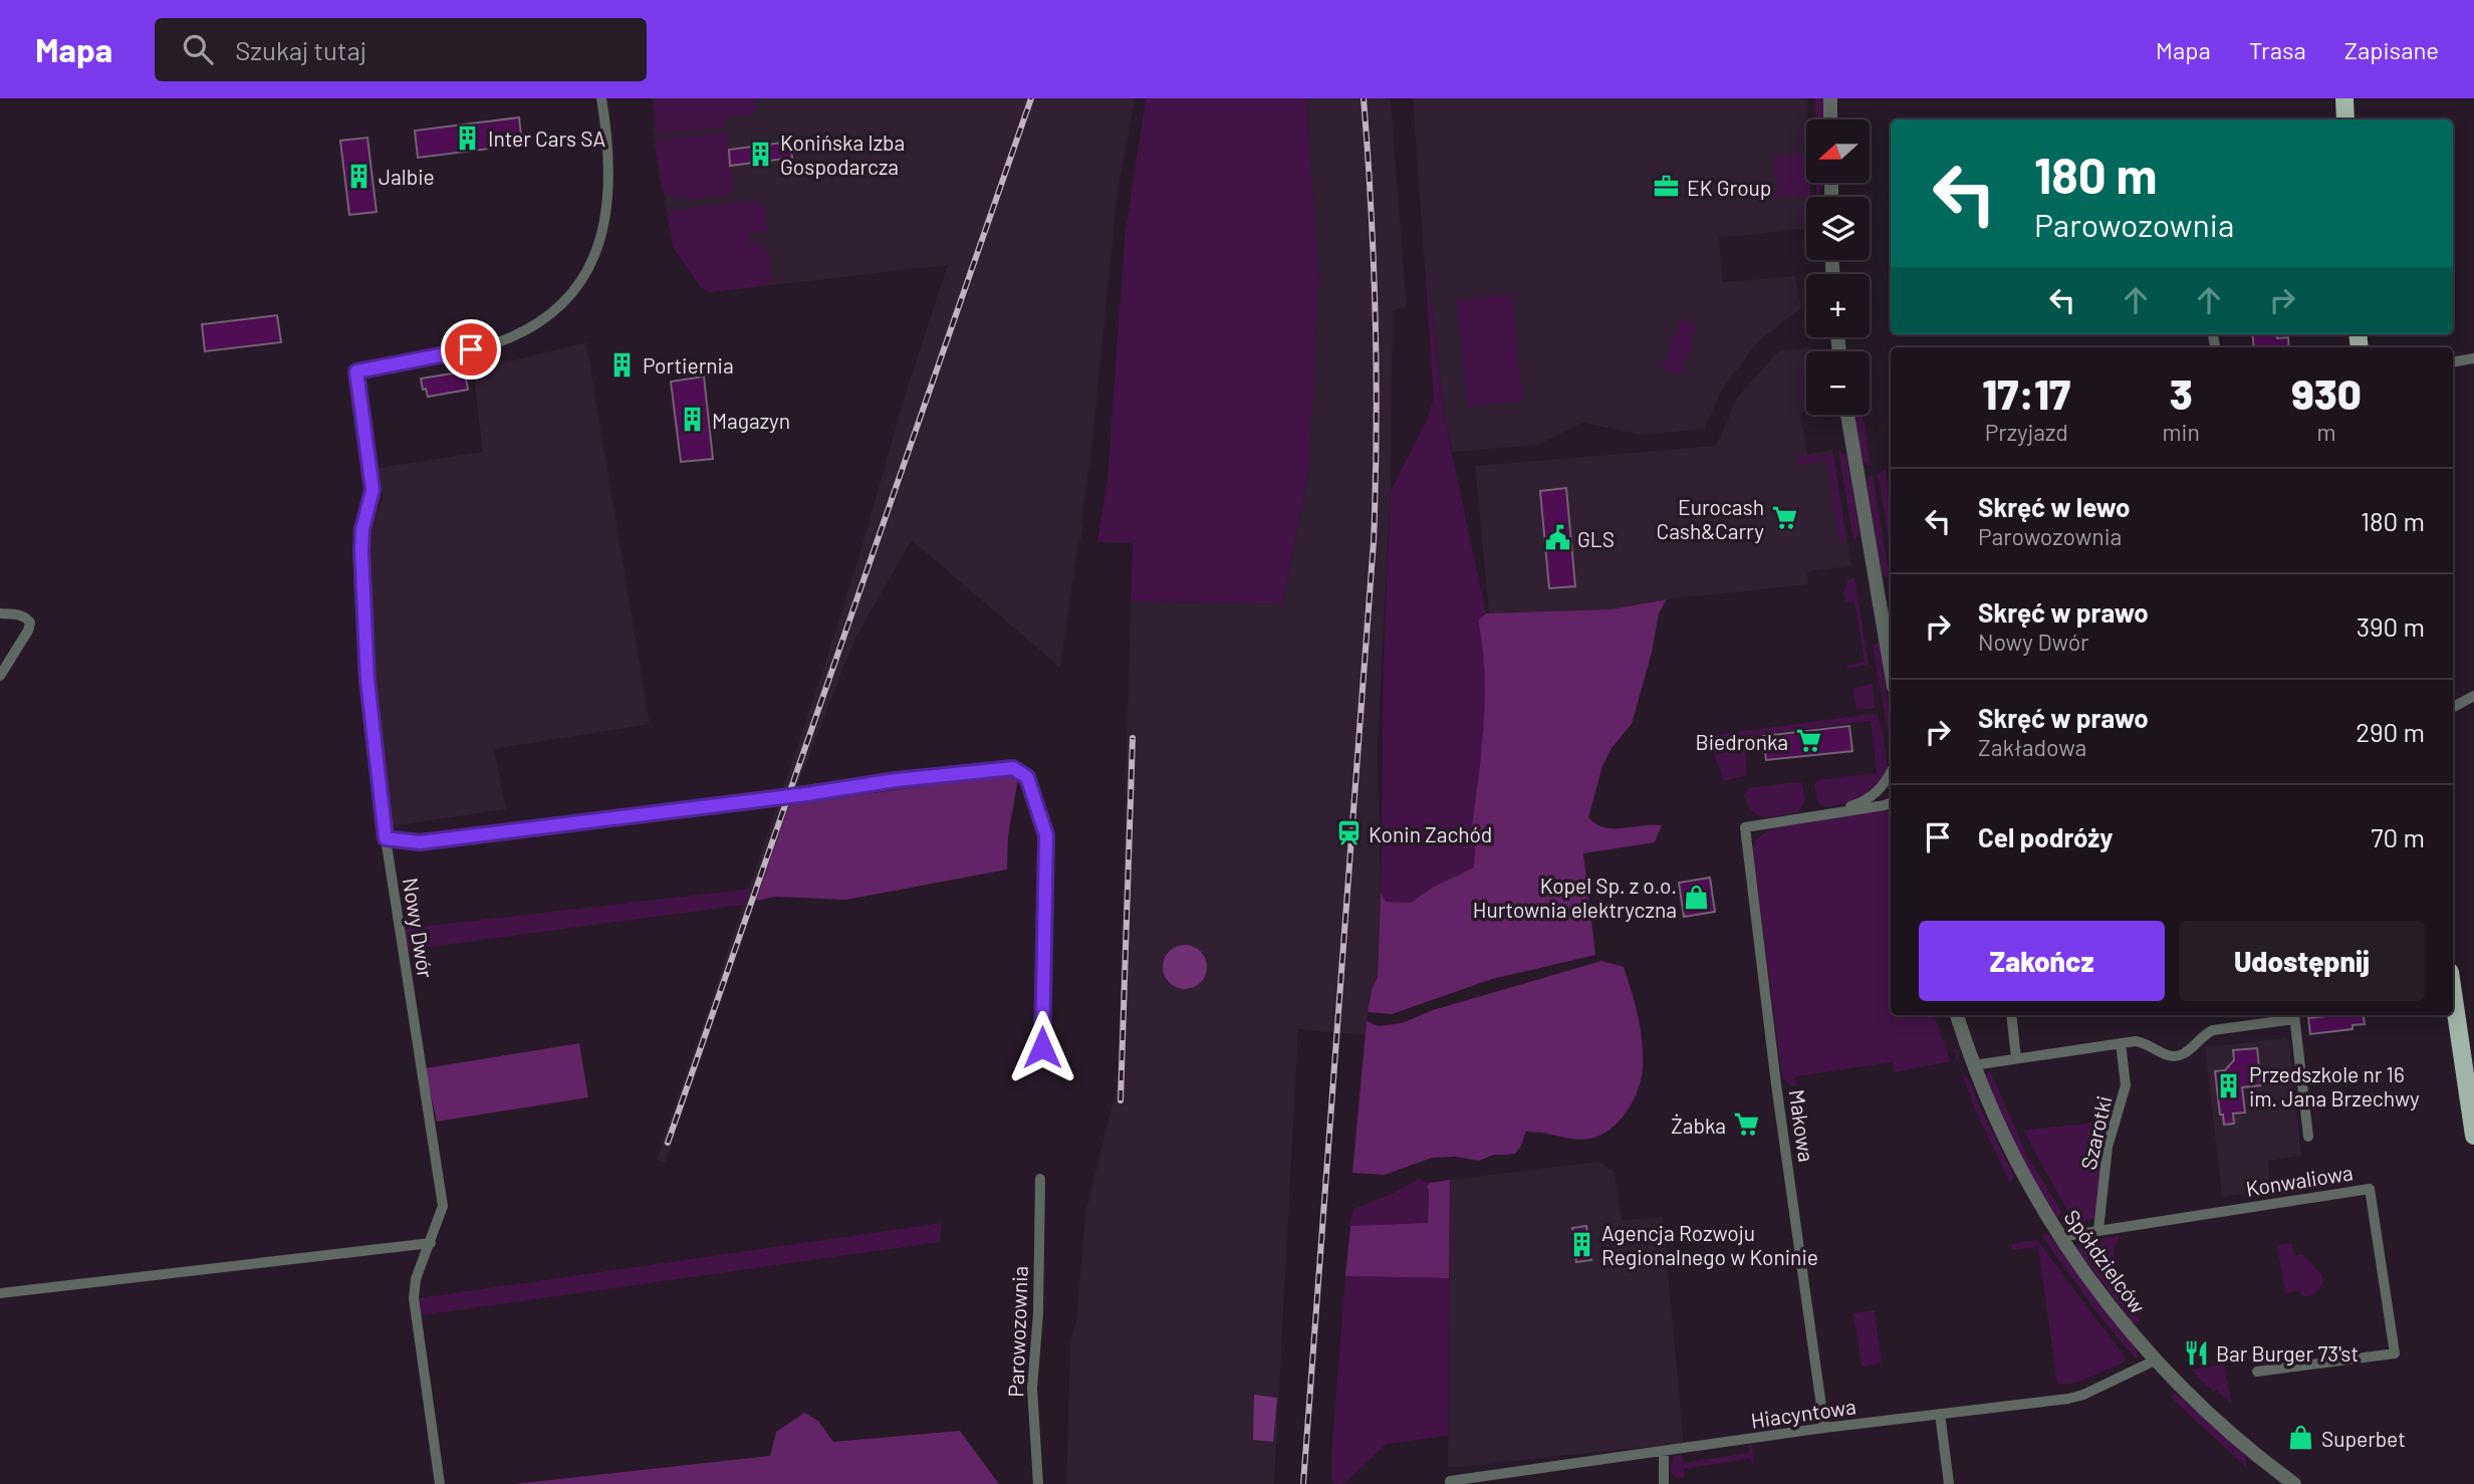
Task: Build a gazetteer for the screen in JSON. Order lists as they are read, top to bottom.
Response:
{
  "streets": {
    "street": [
      "Nowy Dwór",
      "Makowa",
      "Szarotki",
      "Konwaliowa",
      "Spółdzielców",
      "Parowozownia",
      "Hiacyntowa"
    ]
  },
  "crossings": [
    ["Makowa", "Hiacyntowa"],
    ["Szarotki", "Konwaliowa"],
    ["Konwaliowa", "Spółdzielców"],
    ["Spółdzielców", "Hiacyntowa"]
  ],
  "places": {
    "building": [
      "Inter Cars SA",
      "Konińska Izba Gospodarcza",
      "Jalbie",
      "Portiernia",
      "Magazyn",
      "Przedszkole nr 16 im. Jana Brzechwy",
      "Agencja Rozwoju Regionalnego w Koninie"
    ],
    "office": ["EK Group"],
    "supermarket": ["Eurocash Cash&Carry", "Biedronka", "Żabka"],
    "public building": ["GLS"],
    "station": ["Konin Zachód"],
    "shop": ["Kopel Sp. z o.o. Hurtownia elektryczna", "Superbet"],
    "restaurant": ["Bar Burger 73'st"]
  },
  "north": "left",
  "page": {
    "header": "Mapa",
    "search": "Szukaj tutaj",
    "nav": ["Mapa", "Trasa", "Zapisane"],
    "map_buttons": ["+", "−"],
    "turn": ["180 m", "Parowozownia"],
    "eta": [
      "17:17",
      "Przyjazd",
      "3",
      "min",
      "930",
      "m"
    ],
    "list": [
      {
        "name": "Skręć w lewo",
        "note": "Parowozownia",
        "value": "180 m"
      },
      {
        "name": "Skręć w prawo",
        "note": "Nowy Dwór",
        "value": "390 m"
      },
      {
        "name": "Skręć w prawo",
        "note": "Zakładowa",
        "value": "290 m"
      },
      {
        "name": "Cel podróży",
        "value": "70 m"
      }
    ],
    "buttons": ["Zakończ", "Udostępnij"]
  }
}
